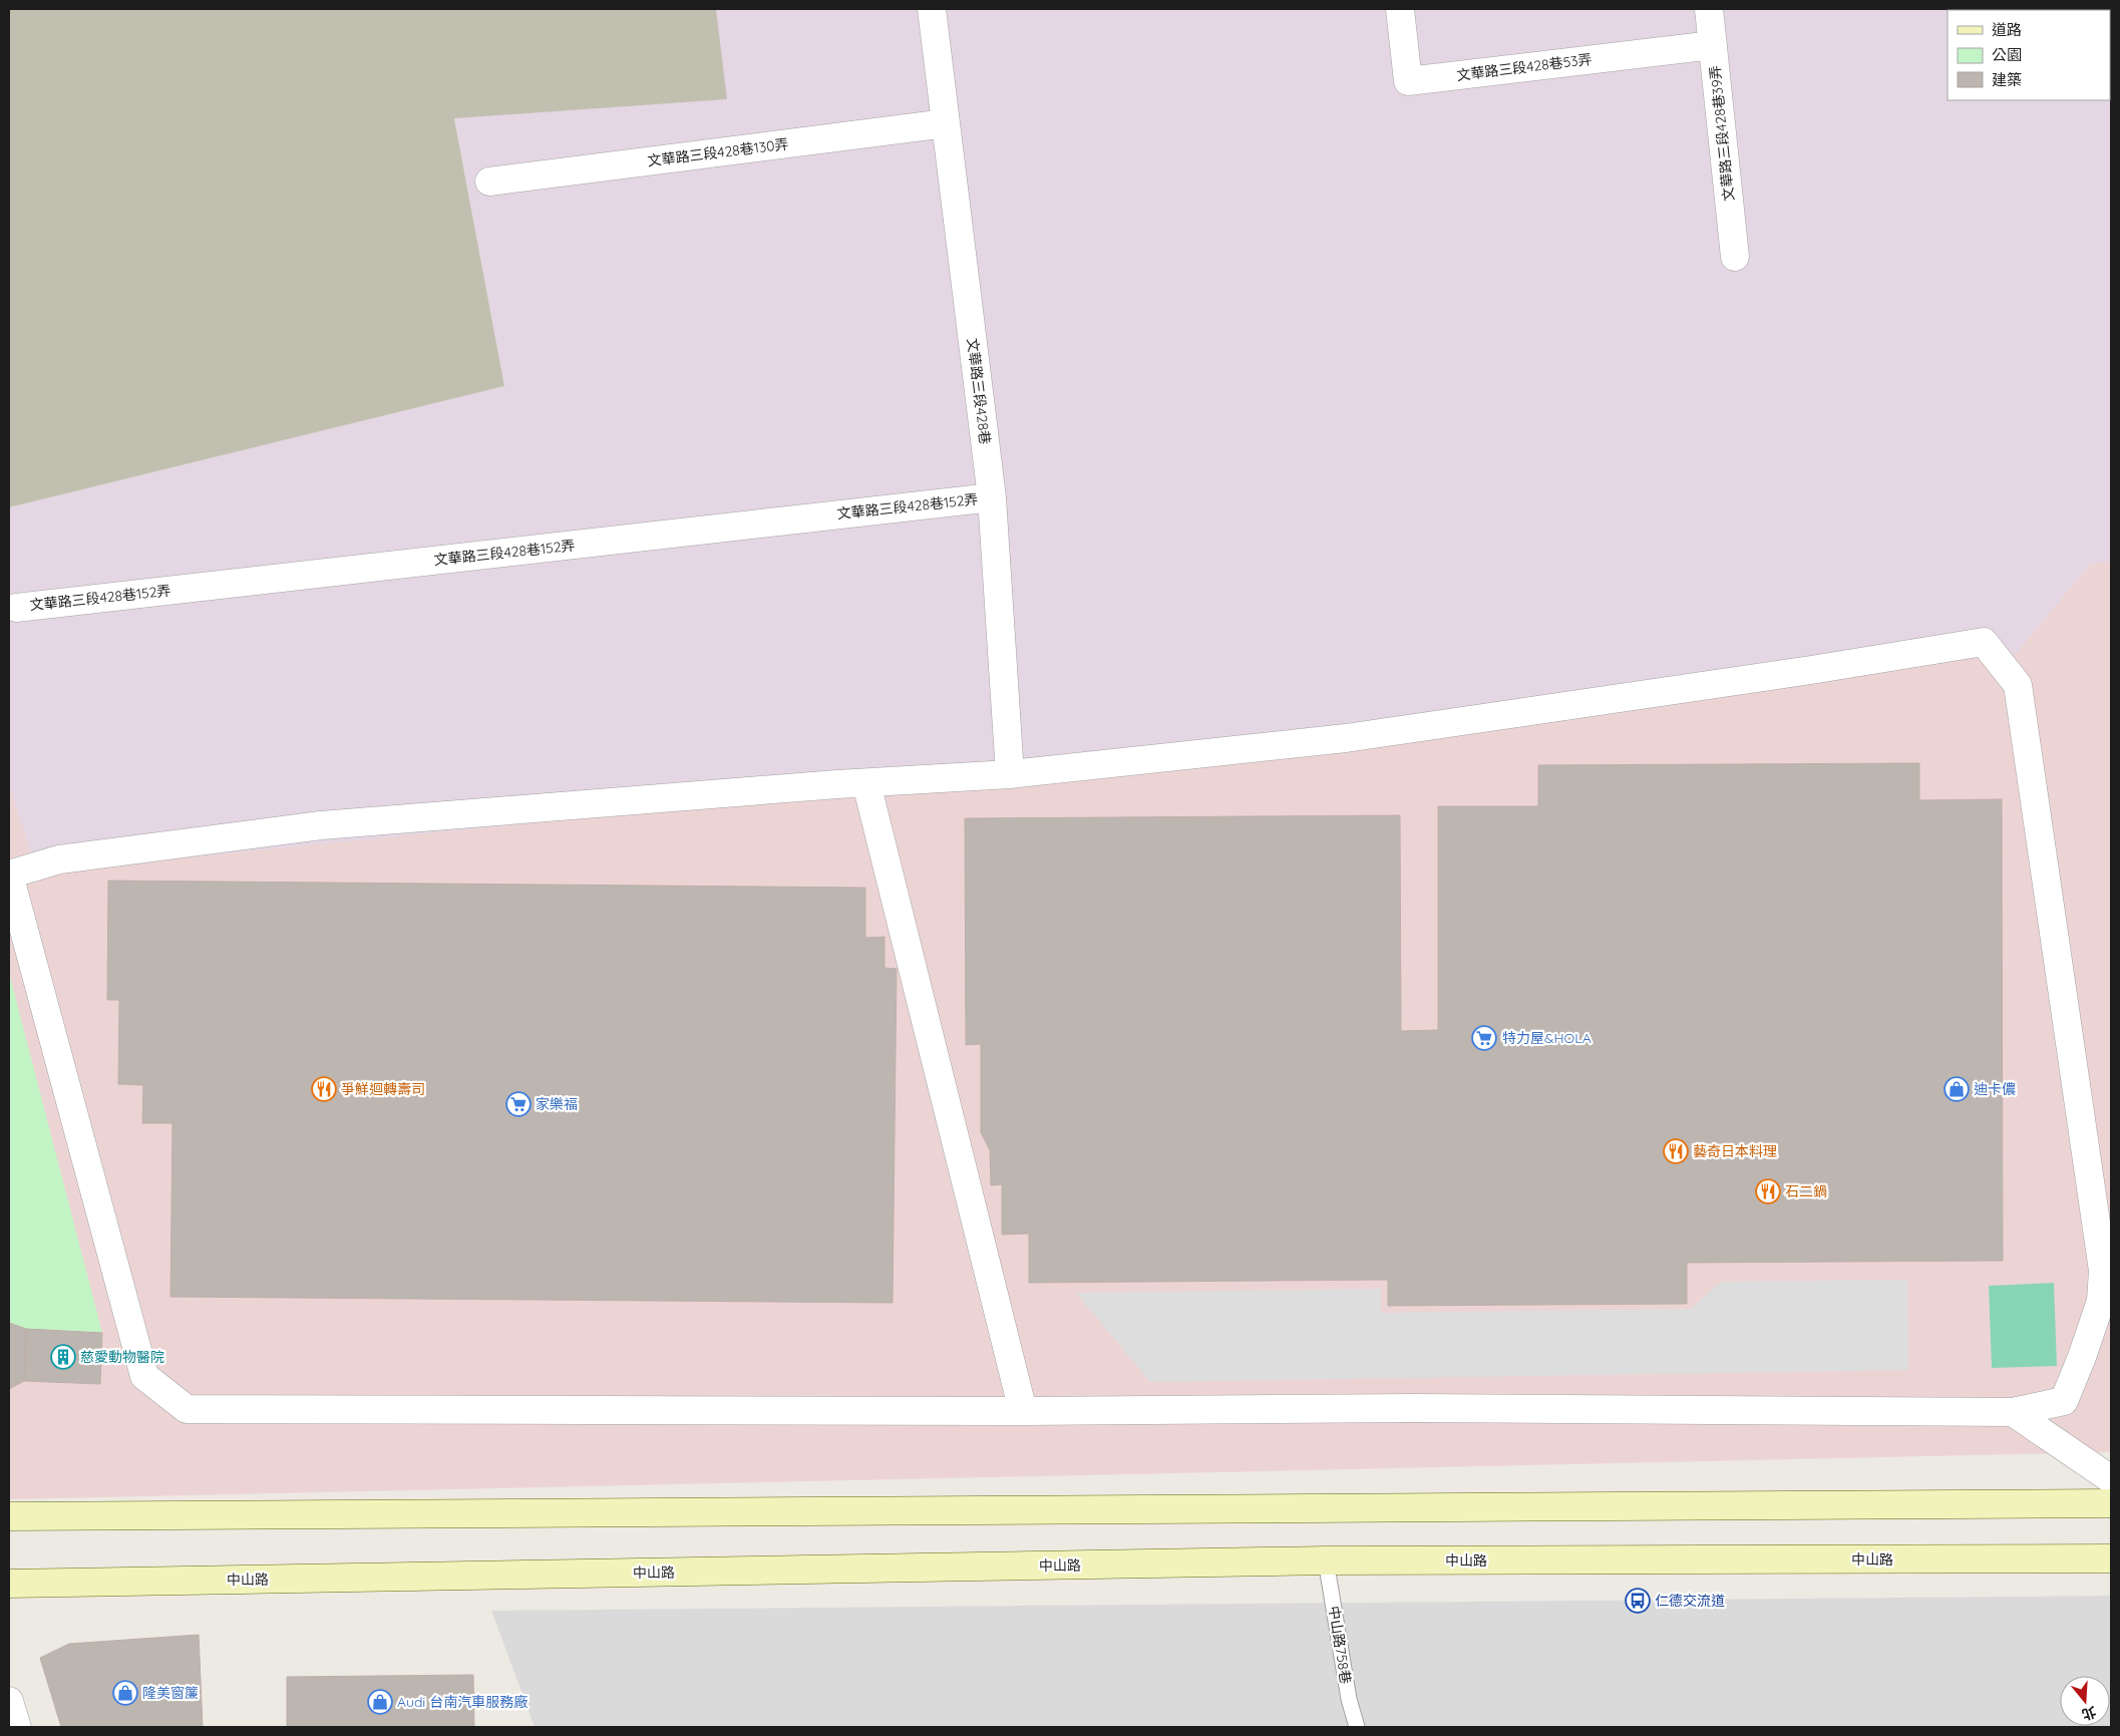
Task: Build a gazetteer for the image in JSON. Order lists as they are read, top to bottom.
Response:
{
  "streets": {
    "main road": ["中山路"],
    "street": [
      "文華路三段428巷53弄",
      "文華路三段428巷39弄",
      "文華路三段428巷130弄",
      "文華路三段428巷",
      "文華路三段428巷152弄"
    ],
    "lane": ["中山路758巷"]
  },
  "crossings": [
    ["文華路三段428巷53弄", "文華路三段428巷39弄"],
    ["文華路三段428巷130弄", "文華路三段428巷"],
    ["文華路三段428巷", "文華路三段428巷152弄"],
    ["中山路", "中山路758巷"]
  ],
  "places": {
    "supermarket": ["特力屋&HOLA", "家樂福"],
    "restaurant": ["爭鮮迴轉壽司", "藝奇日本料理", "石二鍋"],
    "shop": ["迪卡儂", "隆美窗簾", "Audi 台南汽車服務廠"],
    "building": ["慈愛動物醫院"],
    "bus stop": ["仁德交流道"]
  },
  "legend": ["道路", "公園", "建築"],
  "north": "bottom"
}
